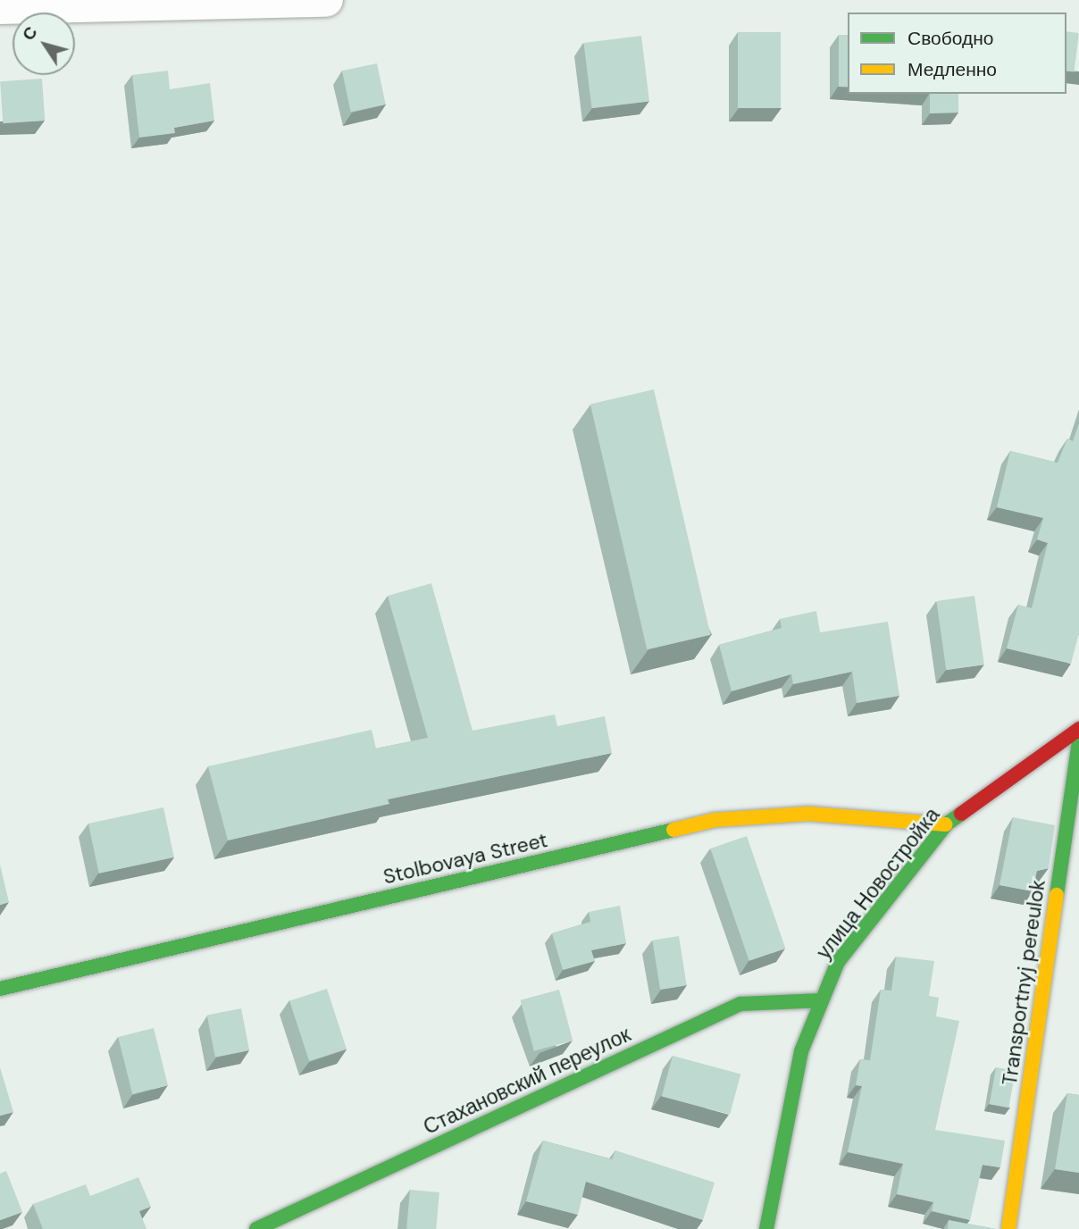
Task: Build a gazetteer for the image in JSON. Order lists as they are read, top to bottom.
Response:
{
  "streets": {
    "street": [
      "Stolbovaya Street",
      "улица Новостройка",
      "Transportnyj pereulok",
      "Стахановский переулок"
    ]
  },
  "crossings": [
    ["Stolbovaya Street", "улица Новостройка"],
    ["улица Новостройка", "Стахановский переулок"]
  ],
  "legend": ["Свободно", "Медленно"],
  "north": "top left"
}
